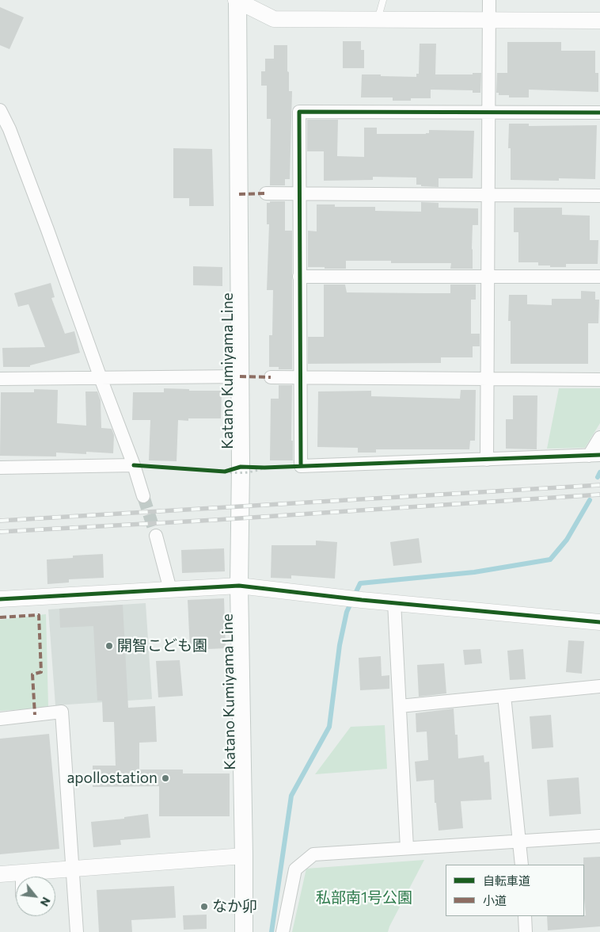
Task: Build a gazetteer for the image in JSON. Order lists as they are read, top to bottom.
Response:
{
  "streets": {
    "main road": ["Katano Kumiyama Line"]
  },
  "parks": ["私部南1号公園"],
  "places": ["開智こども園", "apollostation", "なか卯"],
  "legend": ["自転車道", "小道"],
  "north": "bottom right"
}
